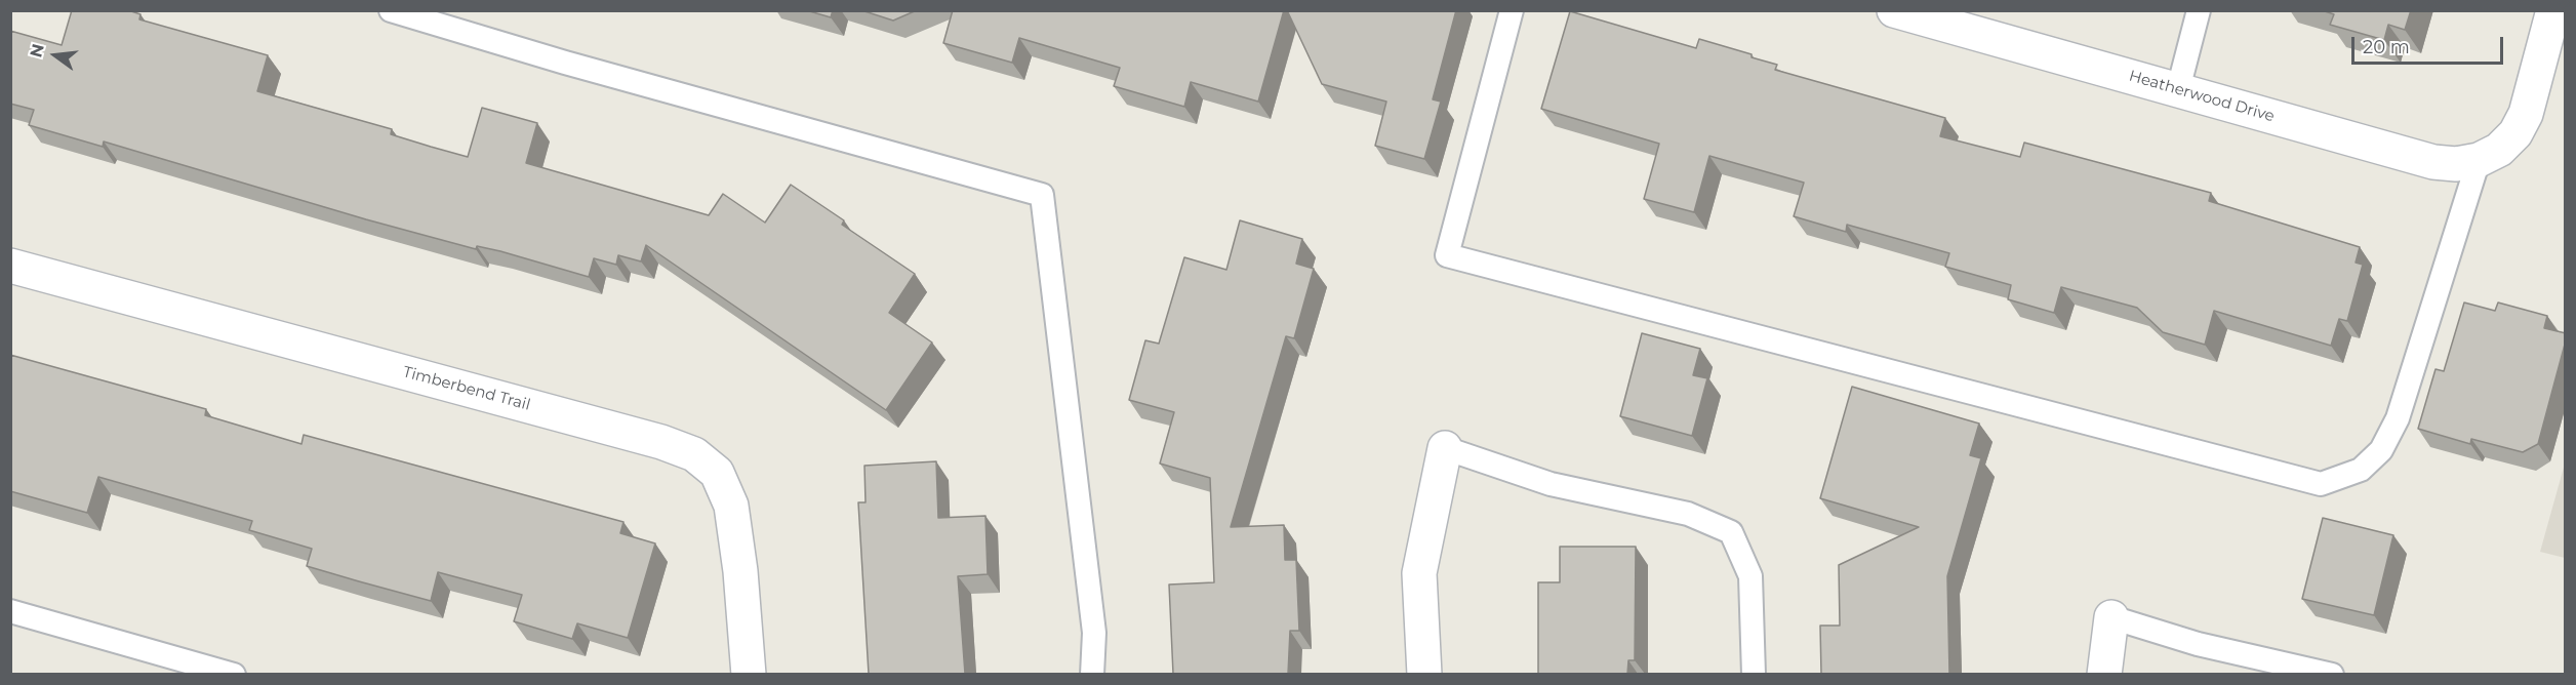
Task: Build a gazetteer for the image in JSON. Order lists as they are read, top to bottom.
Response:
{
  "streets": {
    "street": ["Heatherwood Drive", "Timberbend Trail"]
  },
  "scale_bar": "20 m",
  "north": "left"
}
